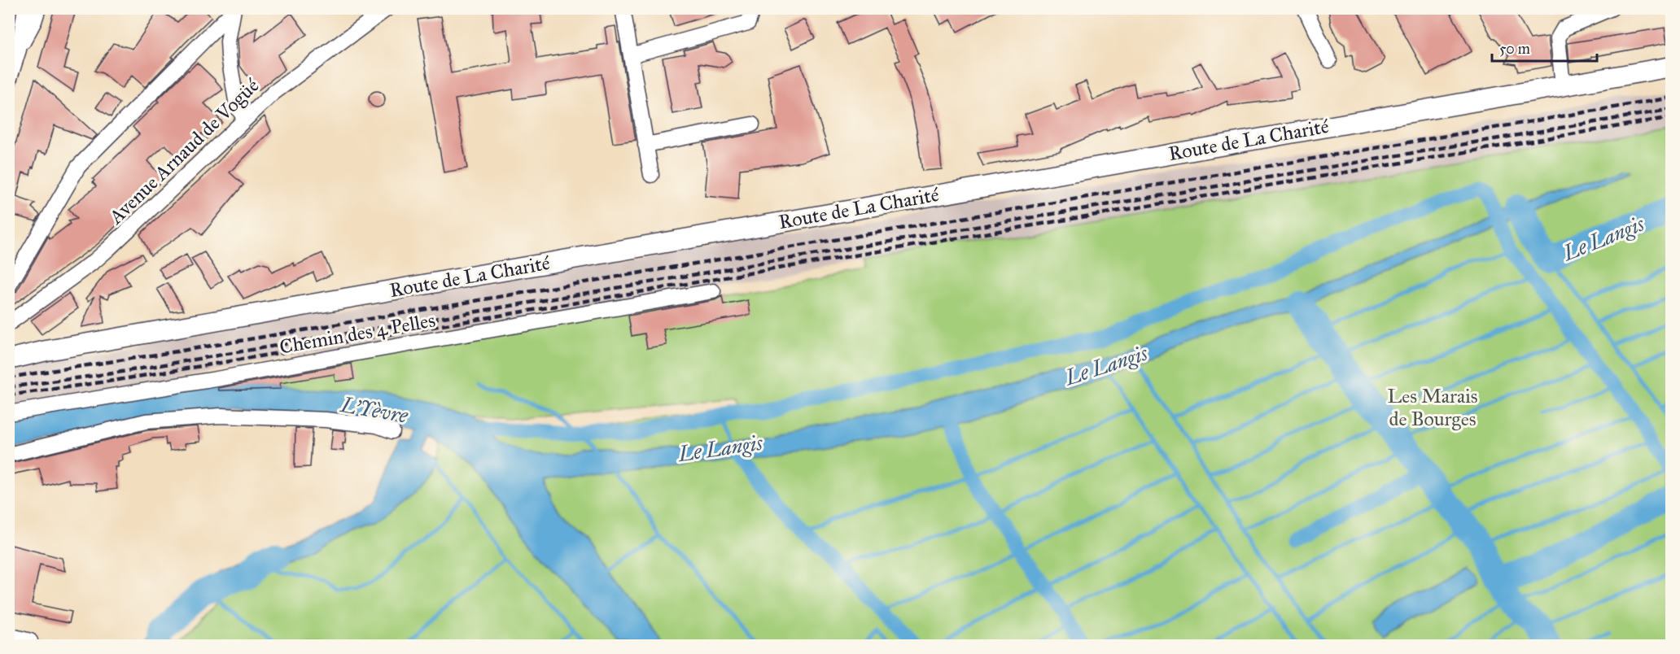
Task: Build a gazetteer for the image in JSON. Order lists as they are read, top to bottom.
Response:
{
  "streets": {
    "main road": ["Route de La Charité"],
    "street": ["Avenue Arnaud de Vogüé", "Chemin des 4 Pelles"]
  },
  "water": ["Le Langis", "L'Yèvre"],
  "parks": ["Les Marais de Bourges"],
  "scale_bar": "50 m"
}
